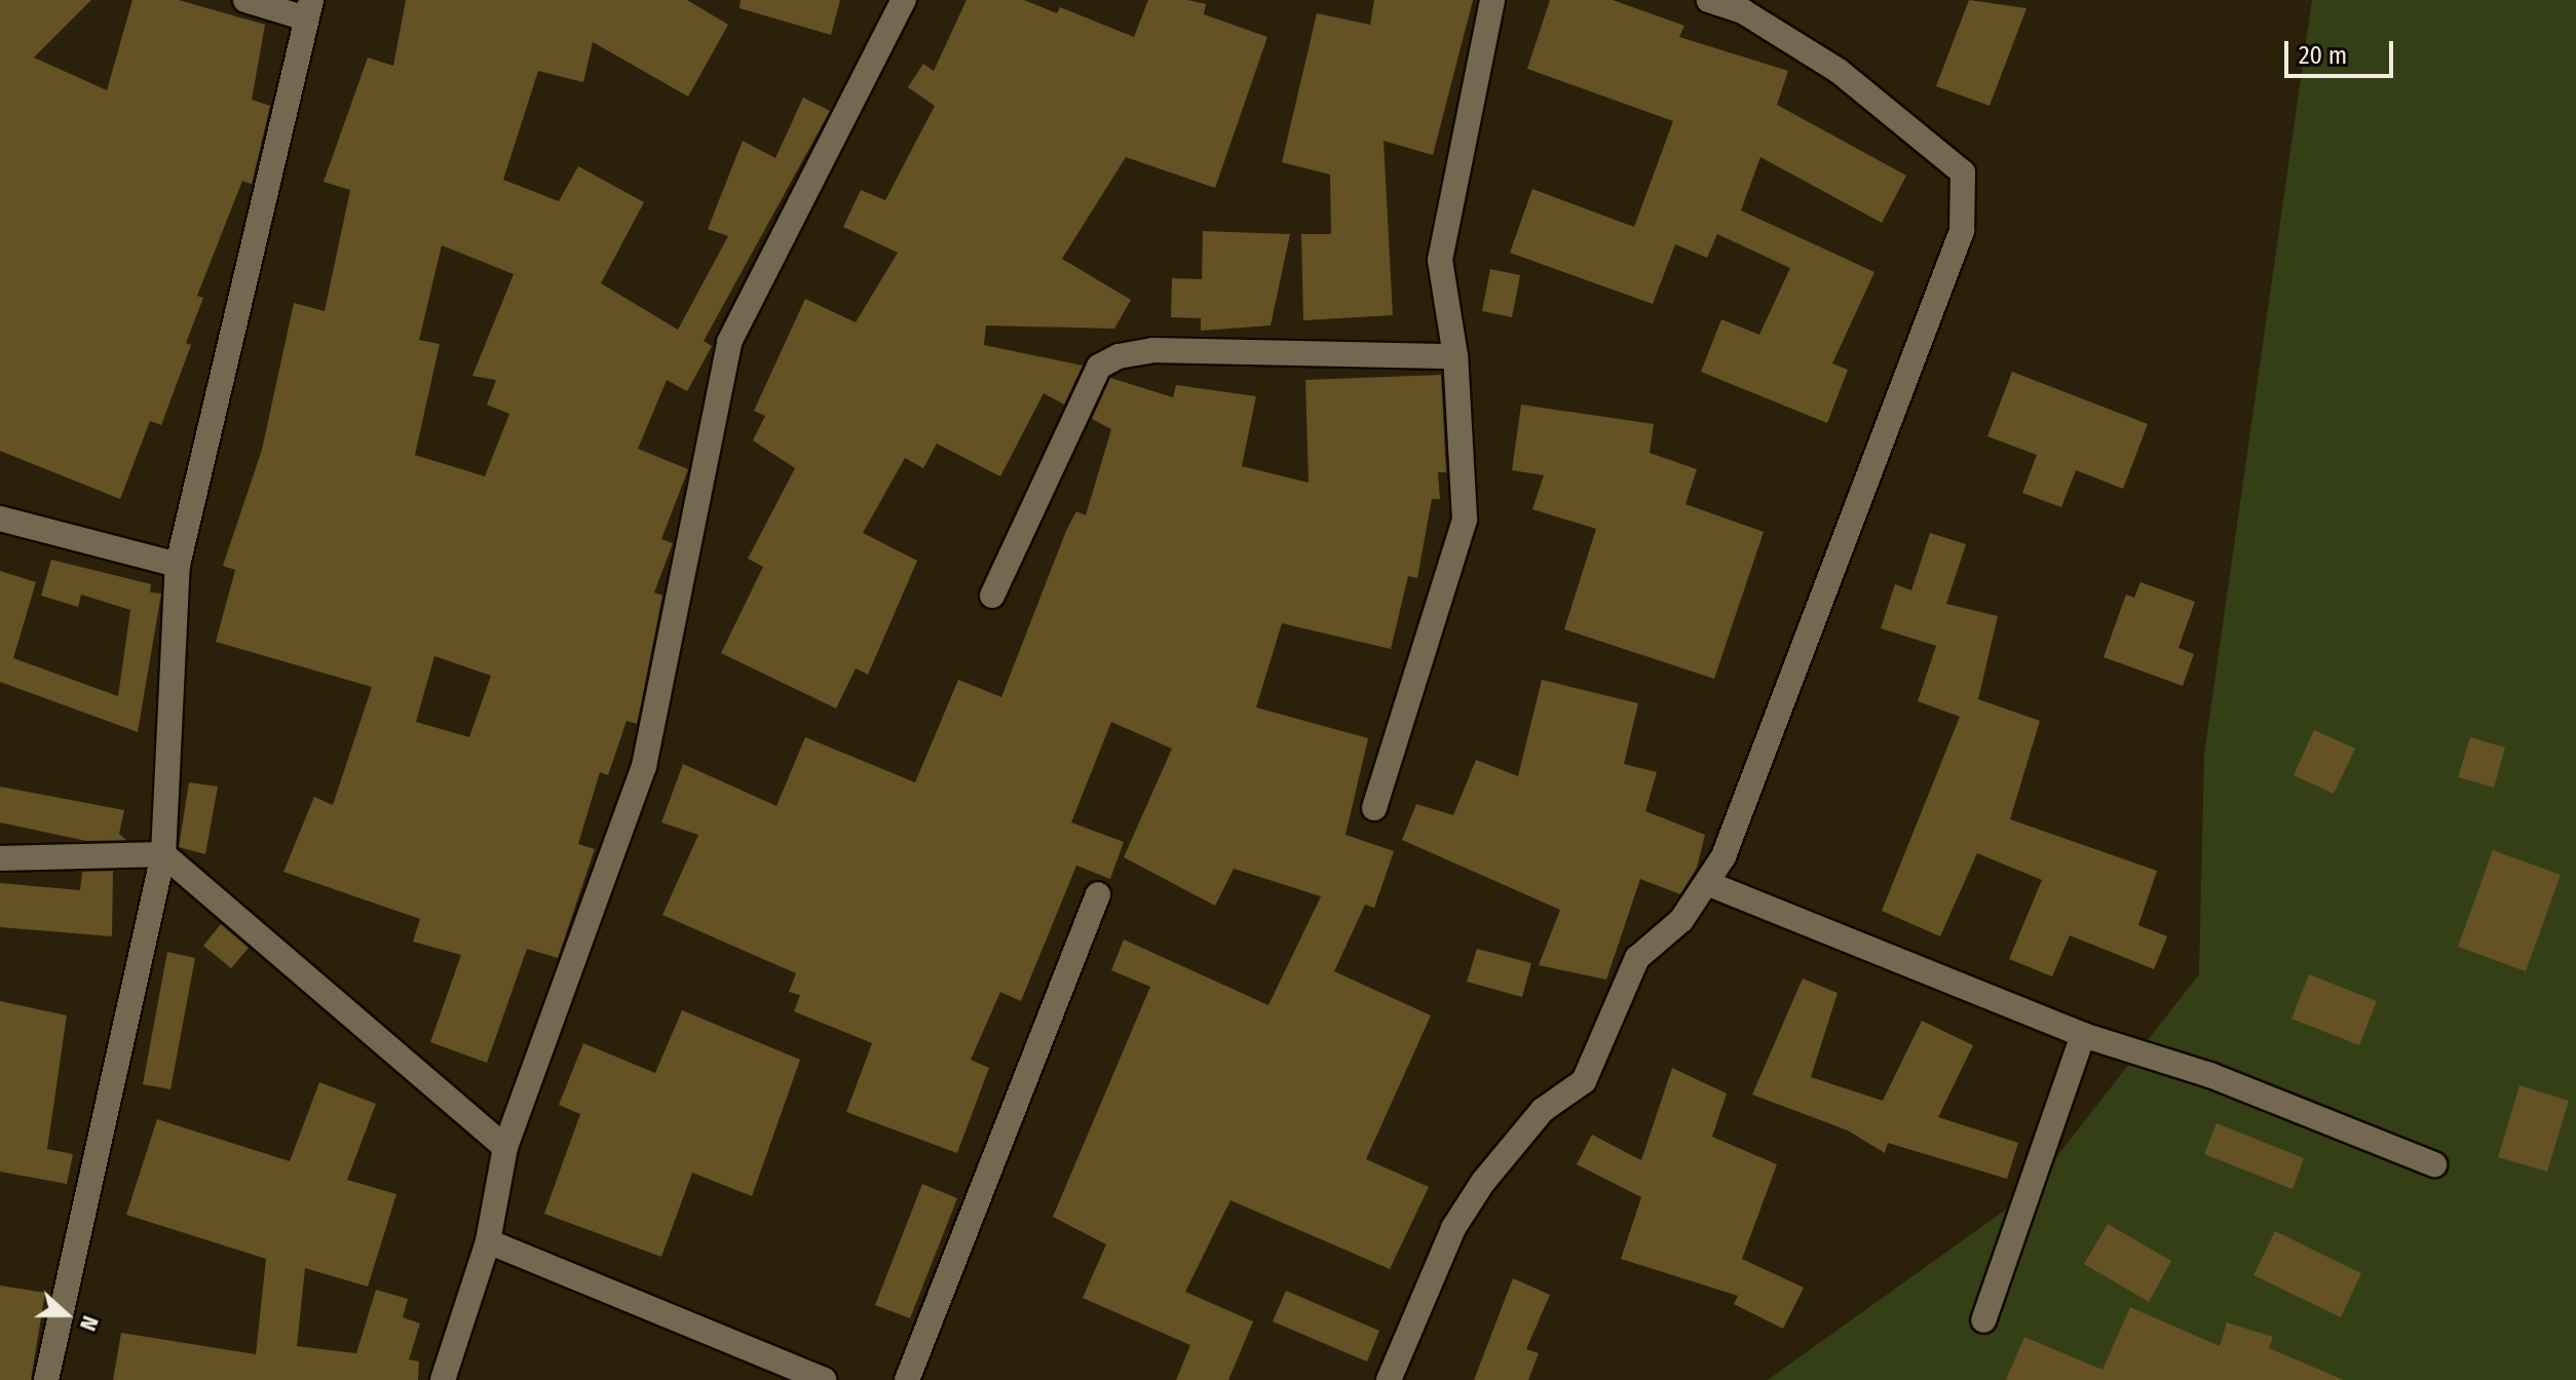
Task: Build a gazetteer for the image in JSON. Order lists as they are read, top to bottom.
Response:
{
  "scale_bar": "20 m",
  "north": "right"
}
